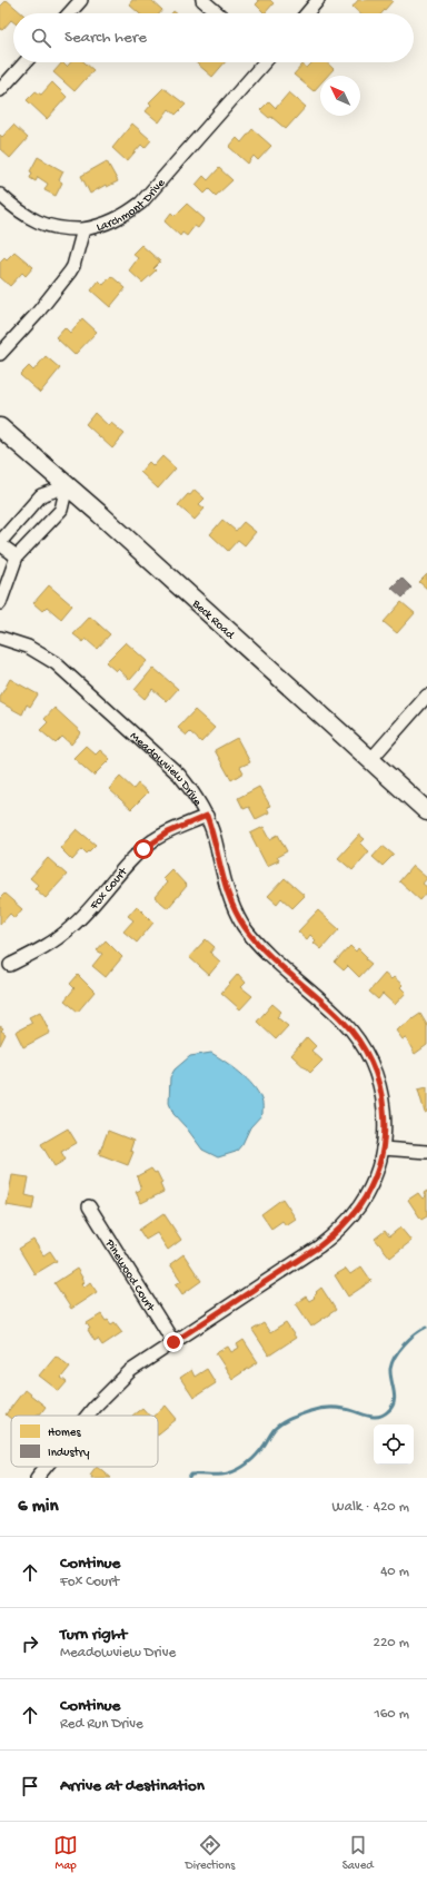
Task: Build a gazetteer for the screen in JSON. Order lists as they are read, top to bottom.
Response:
{
  "streets": {
    "main road": ["Beck Road"],
    "street": [
      "Larchmont Drive",
      "Meadowview Drive",
      "Fox Court",
      "Pinewood Court"
    ]
  },
  "crossings": [
    ["Meadowview Drive", "Fox Court"],
    ["Meadowview Drive", "Pinewood Court"]
  ],
  "legend": ["Homes", "Industry"],
  "north": "top left",
  "page": {
    "search": "Search here",
    "heading": ["6 min", "Walk · 420 m"],
    "list": [
      ["Continue", "Fox Court", "40 m"],
      ["Turn right", "Meadowview Drive", "220 m"],
      ["Continue", "Red Run Drive", "160 m"],
      "Arrive at destination"
    ],
    "nav": ["Map", "Directions", "Saved"]
  }
}
